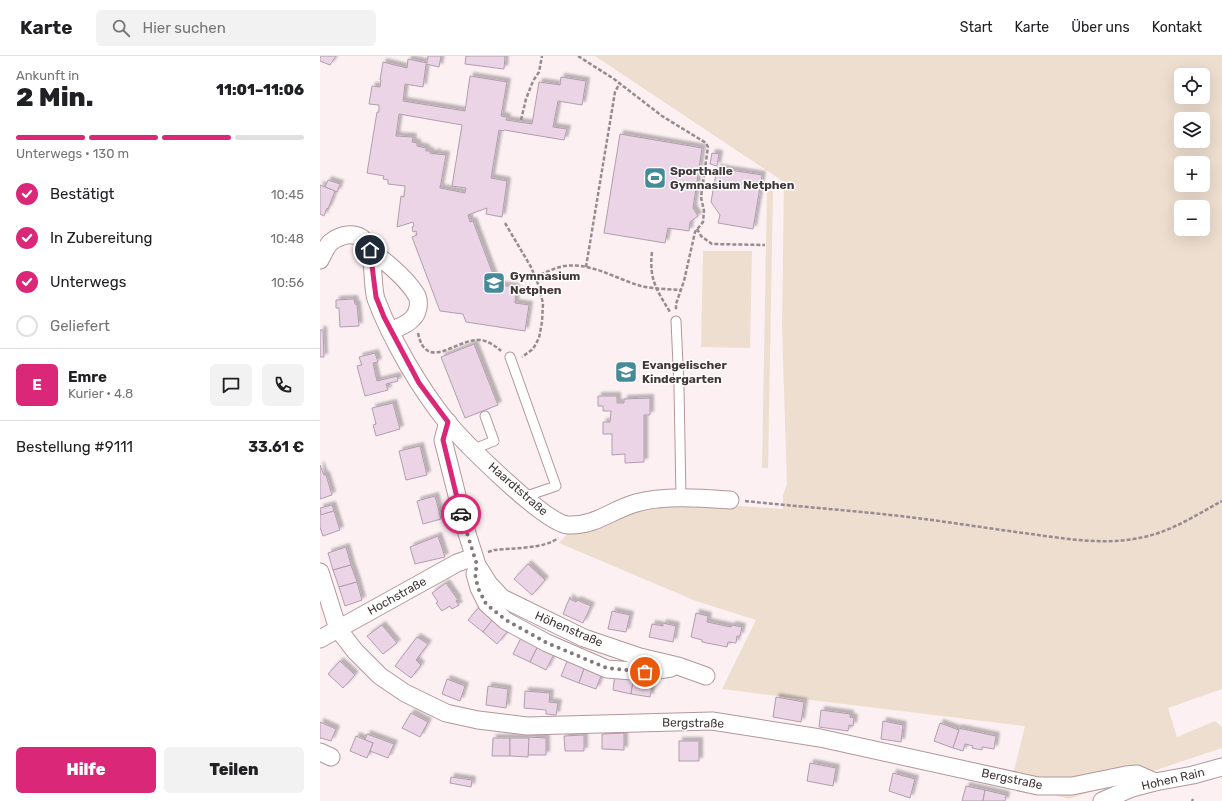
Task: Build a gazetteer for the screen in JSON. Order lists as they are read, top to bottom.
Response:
{
  "streets": {
    "street": [
      "Haardtstraße",
      "Hochstraße",
      "Höhenstraße",
      "Bergstraße",
      "Hohen Rain"
    ]
  },
  "crossings": [
    ["Haardtstraße", "Höhenstraße"],
    ["Hochstraße", "Höhenstraße"],
    ["Hochstraße", "Bergstraße"],
    ["Bergstraße", "Hohen Rain"]
  ],
  "places": {
    "sports": ["Sporthalle Gymnasium Netphen"],
    "school or university": ["Gymnasium Netphen", "Evangelischer Kindergarten"]
  },
  "page": {
    "header": "Karte",
    "search": "Hier suchen",
    "nav": [
      "Start",
      "Karte",
      "Über uns",
      "Kontakt"
    ],
    "heading": ["2 Min.", "Ankunft in", "11:01–11:06"],
    "panel": [
      "Emre",
      "Kurier · 4.8",
      "Bestellung #9111",
      "33.61 €"
    ],
    "map_buttons": ["+", "−"],
    "bar": "Unterwegs · 130 m",
    "list": [
      ["Bestätigt", "10:45"],
      ["In Zubereitung", "10:48"],
      ["Unterwegs", "10:56"],
      "Geliefert"
    ],
    "round": "E",
    "buttons": ["Hilfe", "Teilen"]
  }
}
